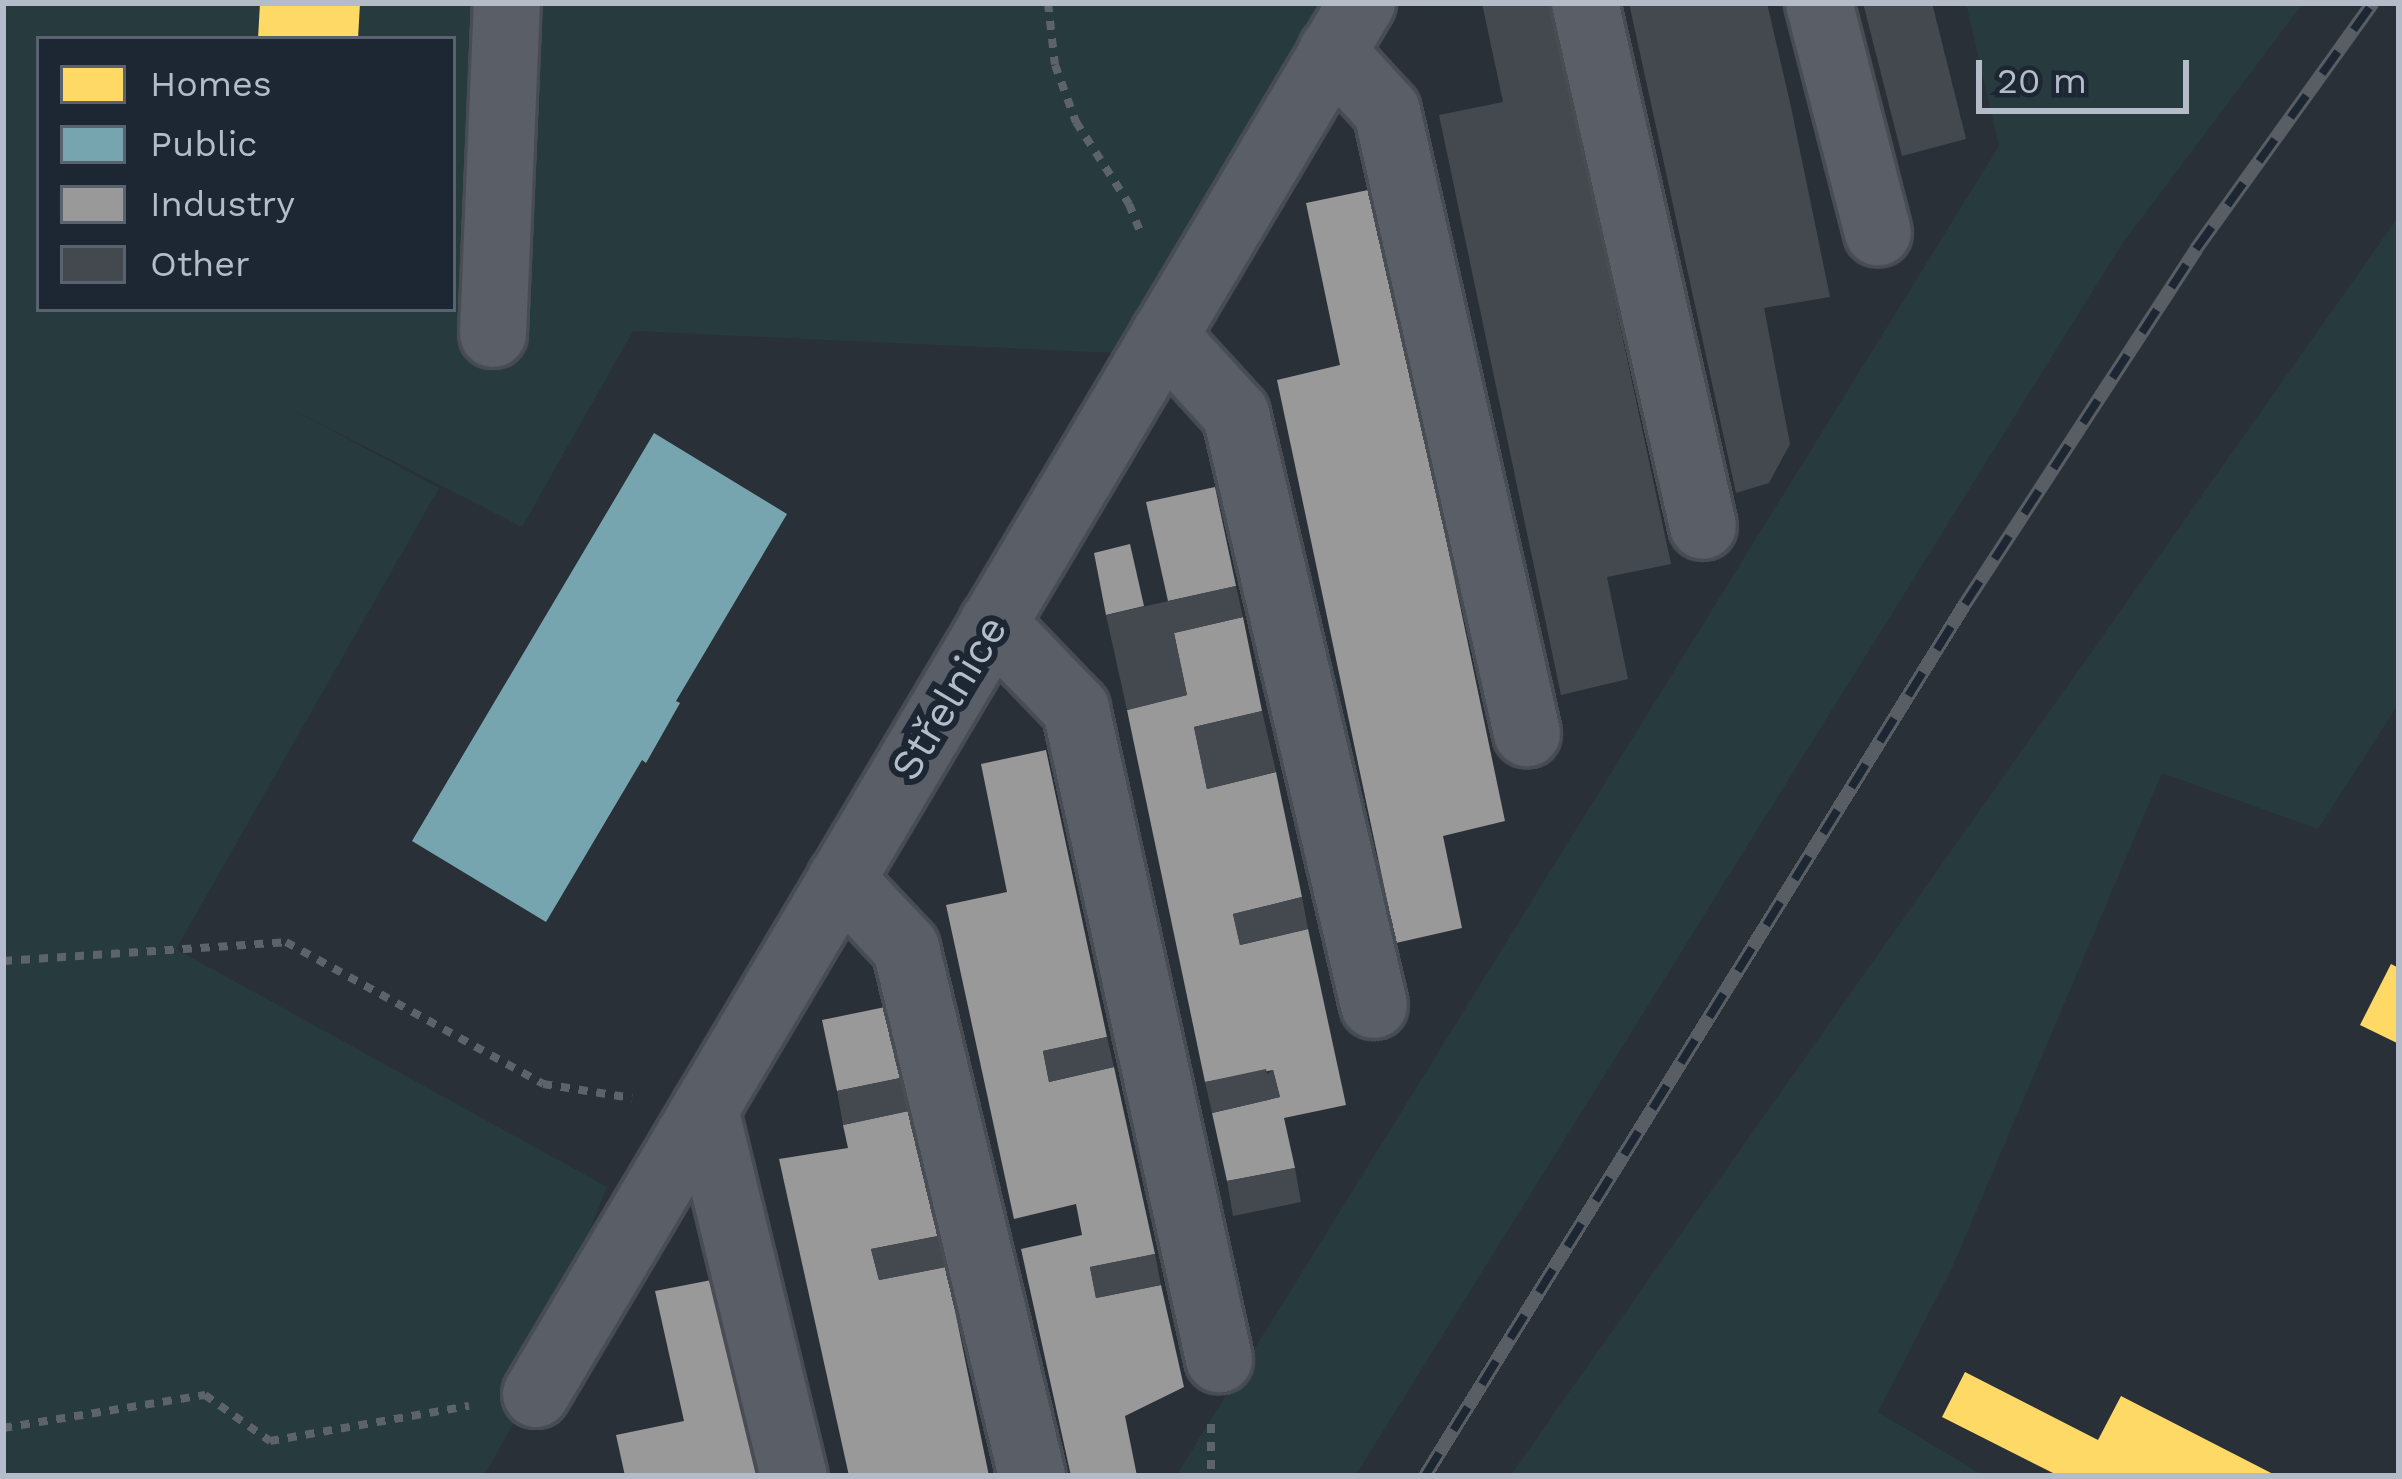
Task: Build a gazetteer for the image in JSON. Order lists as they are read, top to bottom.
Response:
{
  "streets": {
    "street": ["Střelnice"]
  },
  "legend": [
    "Homes",
    "Public",
    "Industry",
    "Other"
  ],
  "scale_bar": "20 m"
}
